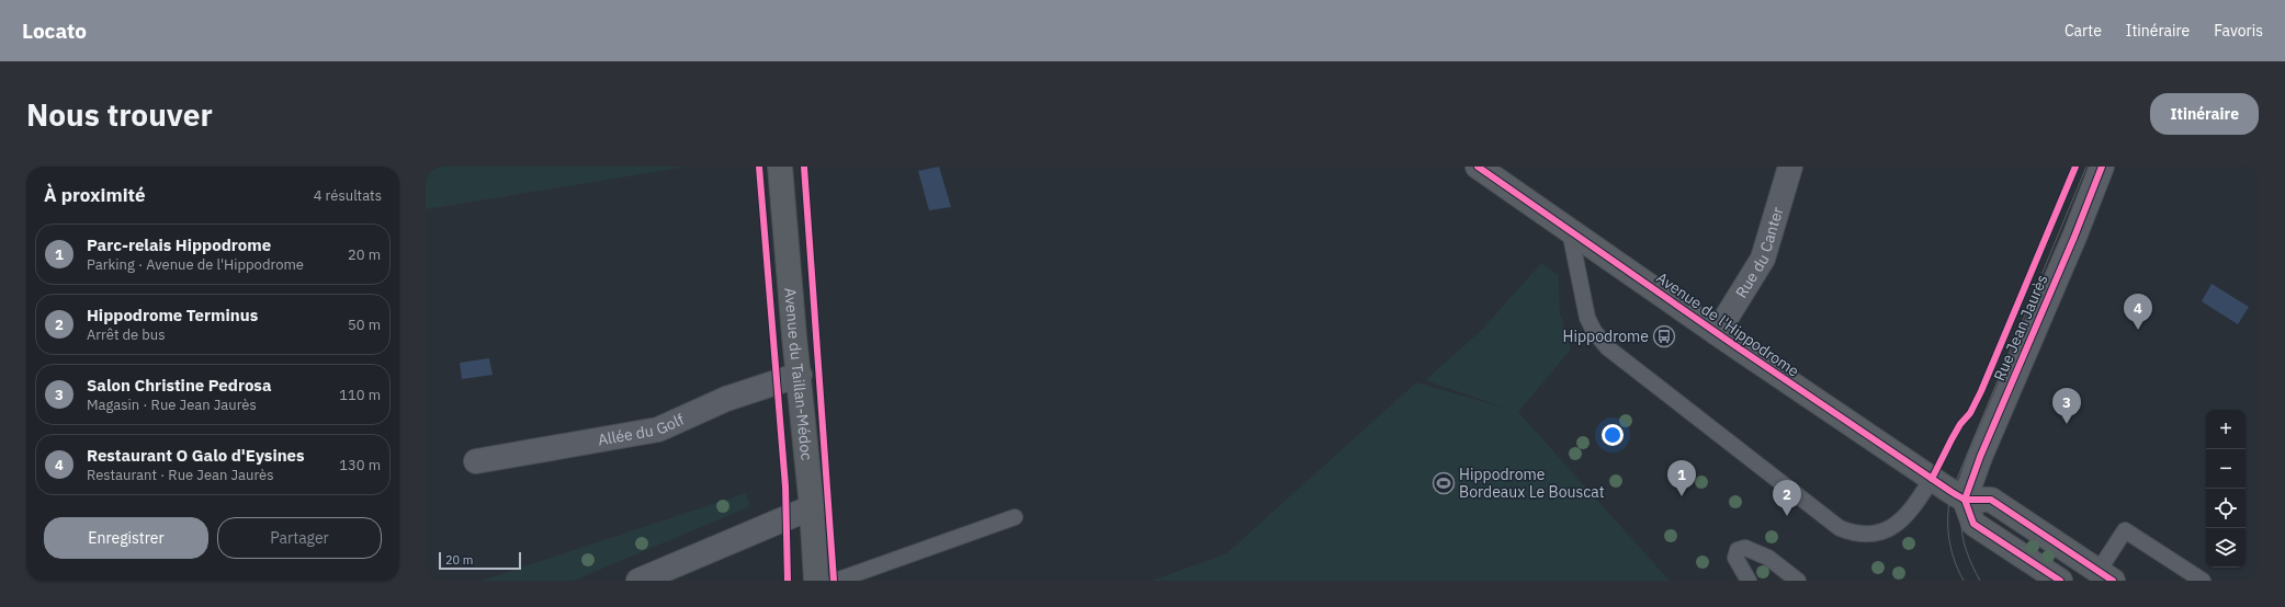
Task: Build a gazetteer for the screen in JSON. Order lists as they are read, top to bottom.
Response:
{
  "streets": {
    "street": [
      "Rue du Canter",
      "Avenue de l'Hippodrome",
      "Rue Jean Jaurès",
      "Avenue du Taillan-Médoc",
      "Allée du Golf"
    ]
  },
  "crossings": [
    ["Rue du Canter", "Avenue de l'Hippodrome"],
    ["Avenue de l'Hippodrome", "Rue Jean Jaurès"],
    ["Avenue du Taillan-Médoc", "Allée du Golf"]
  ],
  "places": {
    "bus stop": ["Hippodrome"],
    "sports": ["Hippodrome Bordeaux Le Bouscat"]
  },
  "scale_bar": "20 m",
  "page": {
    "header": "Locato",
    "nav": ["Carte", "Itinéraire", "Favoris"],
    "buttons": [
      "Itinéraire",
      ["Enregistrer", "Partager"]
    ],
    "title": "Nous trouver",
    "heading": ["À proximité", "4 résultats"],
    "list": [
      {
        "mark": "1",
        "name": "Parc-relais Hippodrome",
        "note": "Parking · Avenue de l'Hippodrome",
        "value": "20 m"
      },
      {
        "mark": "2",
        "name": "Hippodrome Terminus",
        "note": "Arrêt de bus",
        "value": "50 m"
      },
      {
        "mark": "3",
        "name": "Salon Christine Pedrosa",
        "note": "Magasin · Rue Jean Jaurès",
        "value": "110 m"
      },
      {
        "mark": "4",
        "name": "Restaurant O Galo d'Eysines",
        "note": "Restaurant · Rue Jean Jaurès",
        "value": "130 m"
      }
    ],
    "pins": [
      "4",
      "3",
      "1",
      "2"
    ],
    "map_buttons": ["+", "−"],
    "scale": "20 m"
  }
}
